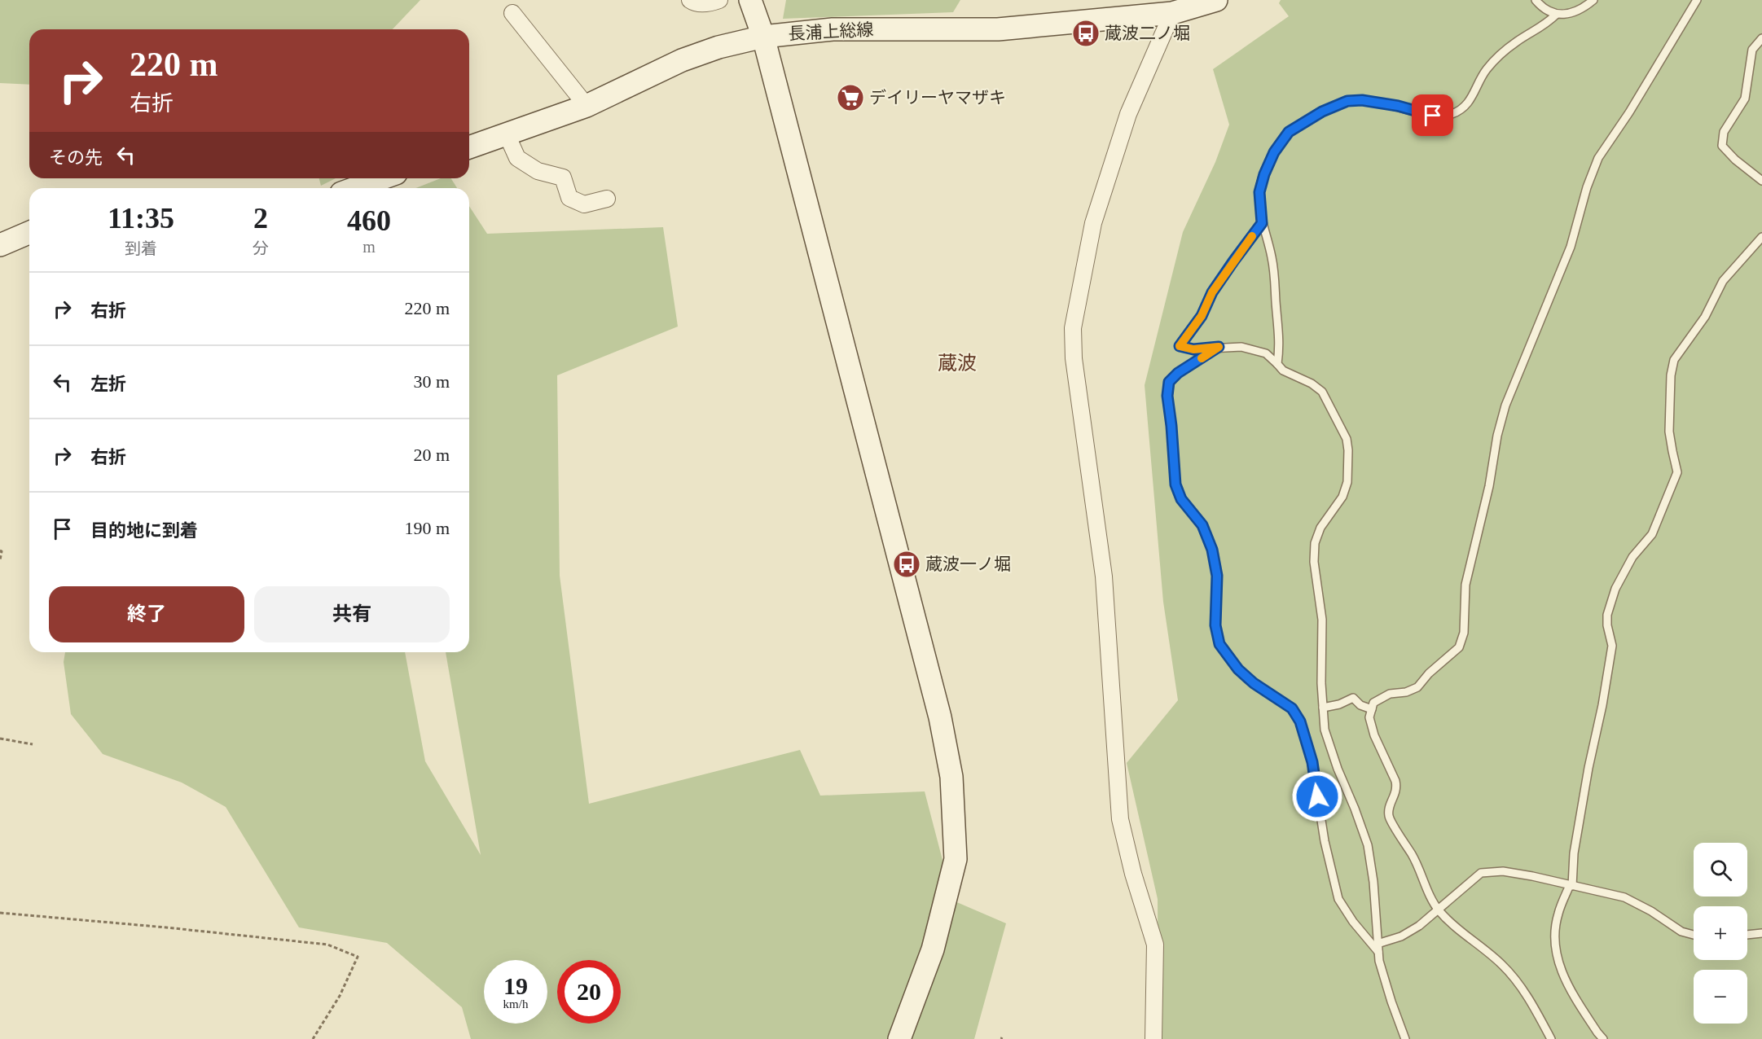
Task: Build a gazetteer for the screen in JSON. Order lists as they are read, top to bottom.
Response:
{
  "streets": {
    "street": ["長浦上総線"]
  },
  "districts": ["蔵波"],
  "places": {
    "bus stop": ["蔵波二ノ堀", "蔵波一ノ堀"],
    "supermarket": ["デイリーヤマザキ"]
  },
  "page": {
    "turn": ["220 m", "右折"],
    "then": "その先",
    "eta": [
      "11:35",
      "到着",
      "2",
      "分",
      "460",
      "m"
    ],
    "list": [
      {
        "name": "右折",
        "value": "220 m"
      },
      {
        "name": "左折",
        "value": "30 m"
      },
      {
        "name": "右折",
        "value": "20 m"
      },
      {
        "name": "目的地に到着",
        "value": "190 m"
      }
    ],
    "buttons": ["終了", "共有"],
    "map_buttons": ["+", "−"],
    "speed": "19 km/h",
    "limit": "20"
  }
}
